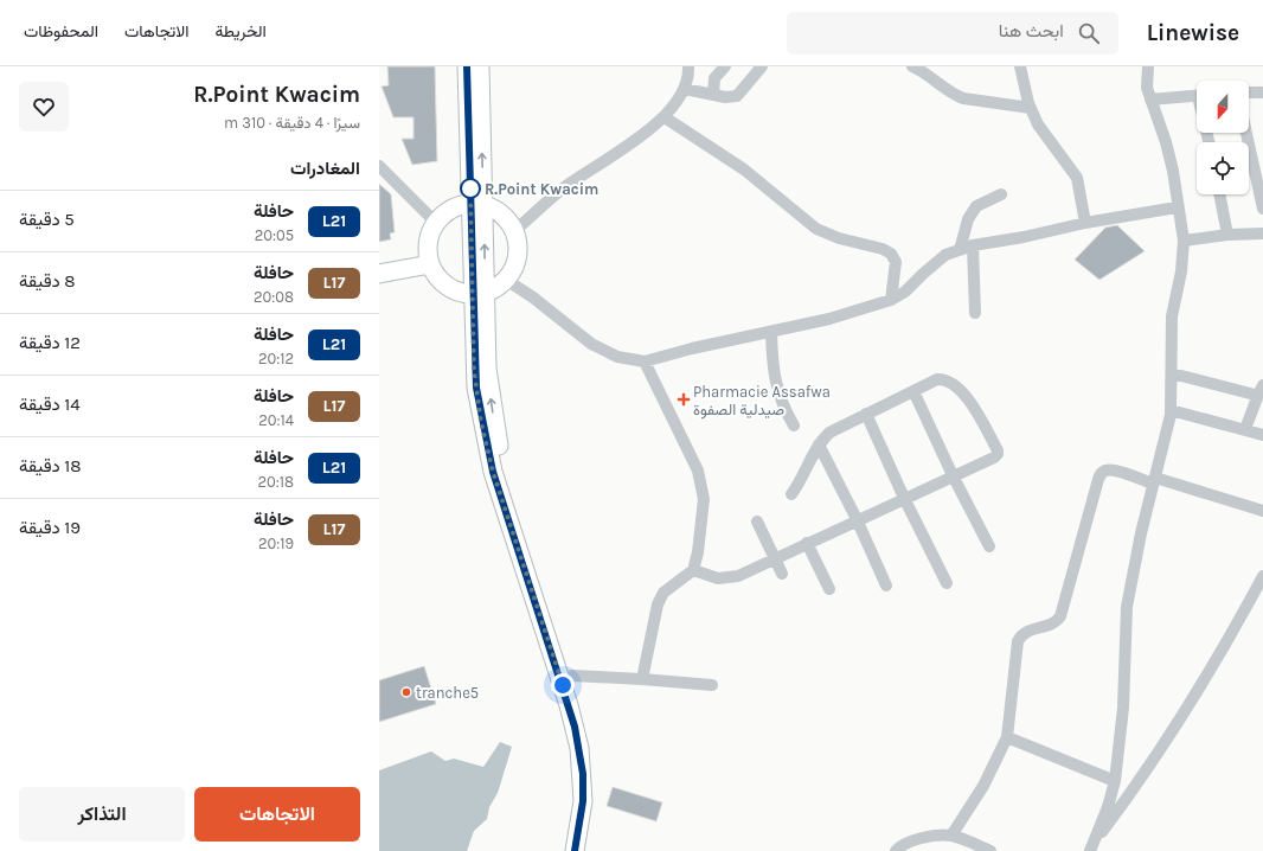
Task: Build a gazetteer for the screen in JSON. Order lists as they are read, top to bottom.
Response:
{
  "places": {
    "other": ["R.Point Kwacim", "tranche5"],
    "health": ["Pharmacie Assafwa صيدلية الصفوة"]
  },
  "lines": ["bus line L21"],
  "north": "bottom",
  "page": {
    "header": "Linewise",
    "search": "ابحث هنا",
    "nav": ["الخريطة", "الاتجاهات", "المحفوظات"],
    "heading": [
      ["R.Point Kwacim", "سيرًا · 4 دقيقة · 310 m"],
      "المغادرات"
    ],
    "list": [
      {
        "mark": "L21",
        "name": "حافلة",
        "note": "20:05",
        "value": "5 دقيقة"
      },
      {
        "mark": "L17",
        "name": "حافلة",
        "note": "20:08",
        "value": "8 دقيقة"
      },
      {
        "mark": "L21",
        "name": "حافلة",
        "note": "20:12",
        "value": "12 دقيقة"
      },
      {
        "mark": "L17",
        "name": "حافلة",
        "note": "20:14",
        "value": "14 دقيقة"
      },
      {
        "mark": "L21",
        "name": "حافلة",
        "note": "20:18",
        "value": "18 دقيقة"
      },
      {
        "mark": "L17",
        "name": "حافلة",
        "note": "20:19",
        "value": "19 دقيقة"
      }
    ],
    "buttons": ["الاتجاهات", "التذاكر"]
  }
}
